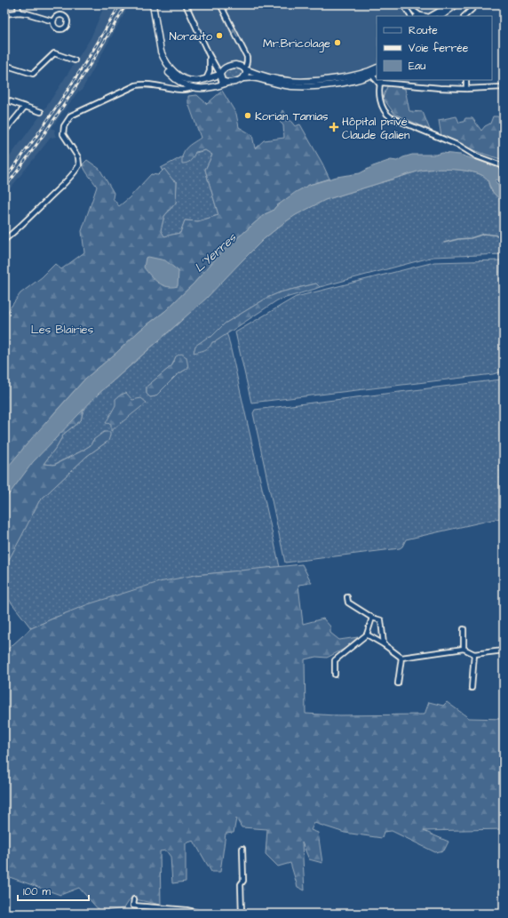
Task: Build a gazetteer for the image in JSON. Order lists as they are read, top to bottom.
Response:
{
  "water": ["L'Yerres"],
  "parks": ["Les Blairies"],
  "places": {
    "other": ["Norauto", "Mr.Bricolage", "Korian Tamias"],
    "health": ["Hôpital privé Claude Galien"]
  },
  "legend": ["Route", "Voie ferrée", "Eau"],
  "scale_bar": "100 m"
}
